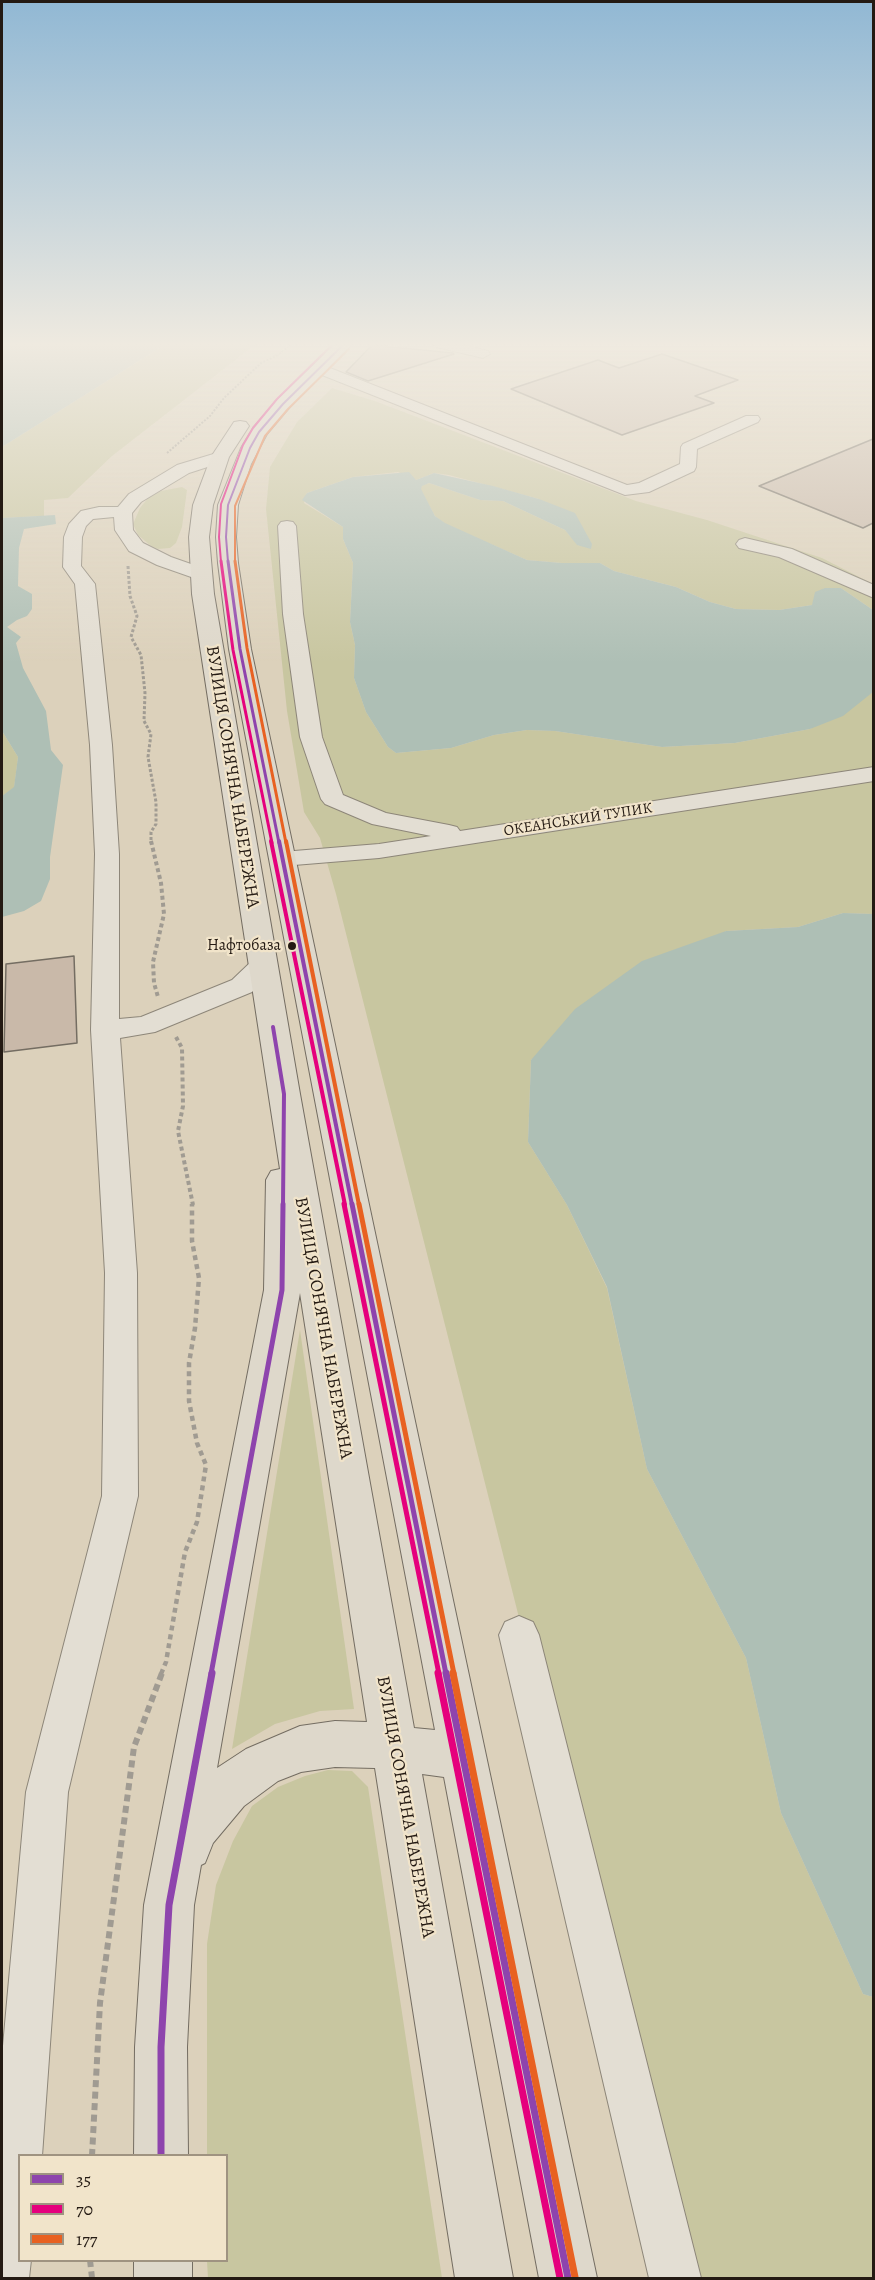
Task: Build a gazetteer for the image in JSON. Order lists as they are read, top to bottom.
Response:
{
  "streets": {
    "main road": ["ВУЛИЦЯ СОНЯЧНА НАБЕРЕЖНА"],
    "street": ["ОКЕАНСЬКИЙ ТУПИК"]
  },
  "crossings": [
    ["ВУЛИЦЯ СОНЯЧНА НАБЕРЕЖНА", "ОКЕАНСЬКИЙ ТУПИК"]
  ],
  "places": ["Нафтобаза"],
  "lines": ["transit line 35", "transit line 70", "transit line 177"],
  "legend": ["35", "70", "177"]
}
